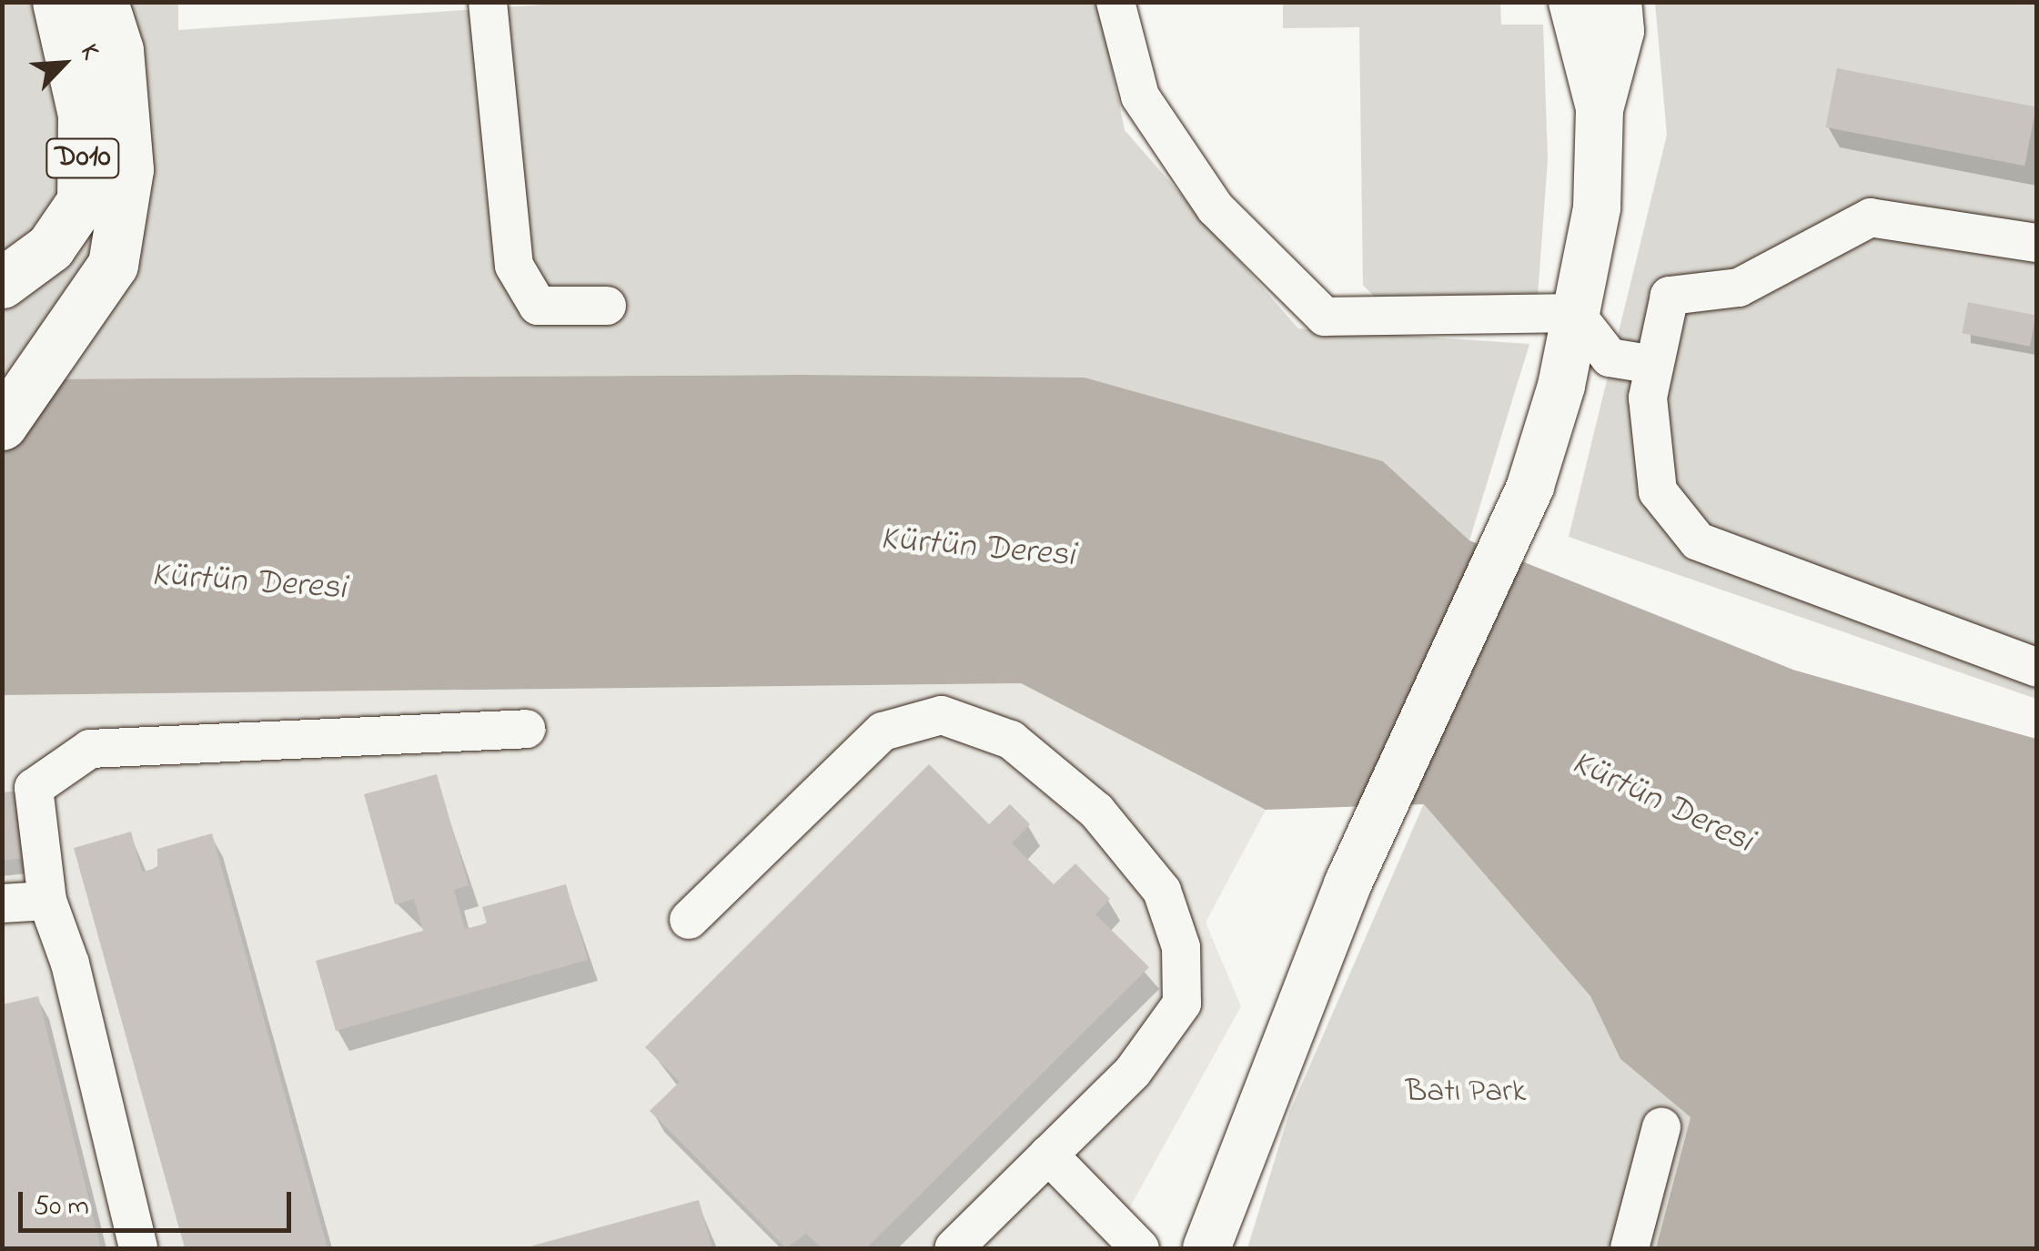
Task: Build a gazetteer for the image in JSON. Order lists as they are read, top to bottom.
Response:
{
  "streets": {
    "highway": ["D010"]
  },
  "water": ["Kürtün Deresi"],
  "parks": ["Batı Park"],
  "scale_bar": "50 m",
  "north": "top right"
}
